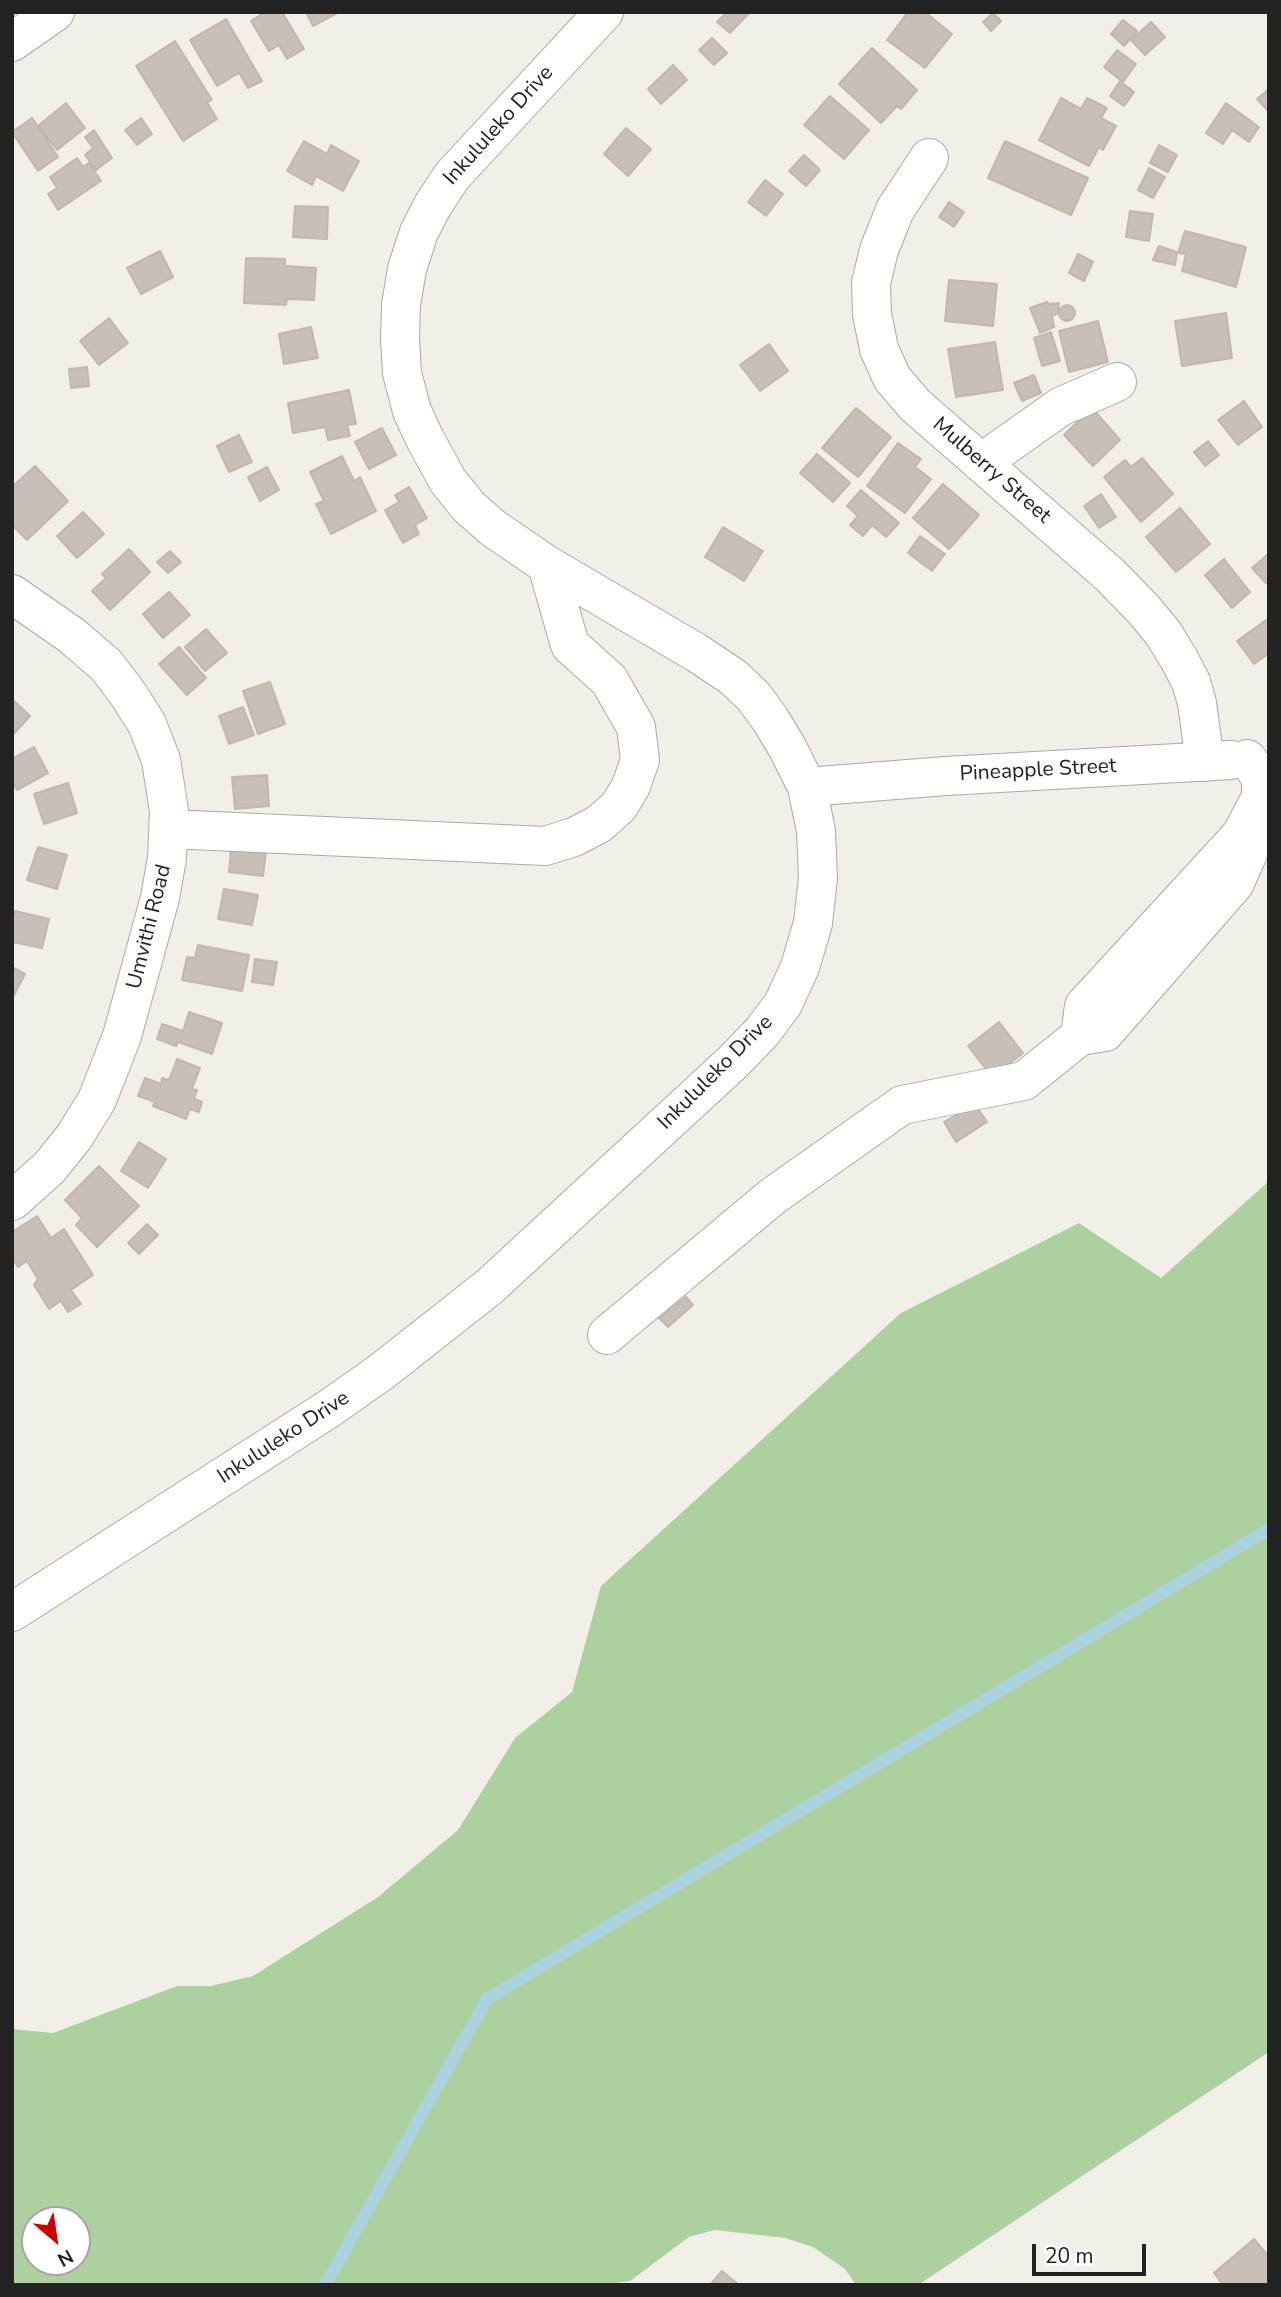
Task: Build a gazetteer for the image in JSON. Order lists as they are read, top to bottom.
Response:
{
  "streets": {
    "street": [
      "Inkululeko Drive",
      "Mulberry Street",
      "Pineapple Street",
      "Umvithi Road"
    ]
  },
  "crossings": [
    ["Inkululeko Drive", "Pineapple Street"],
    ["Mulberry Street", "Pineapple Street"]
  ],
  "scale_bar": "20 m",
  "north": "bottom right"
}
